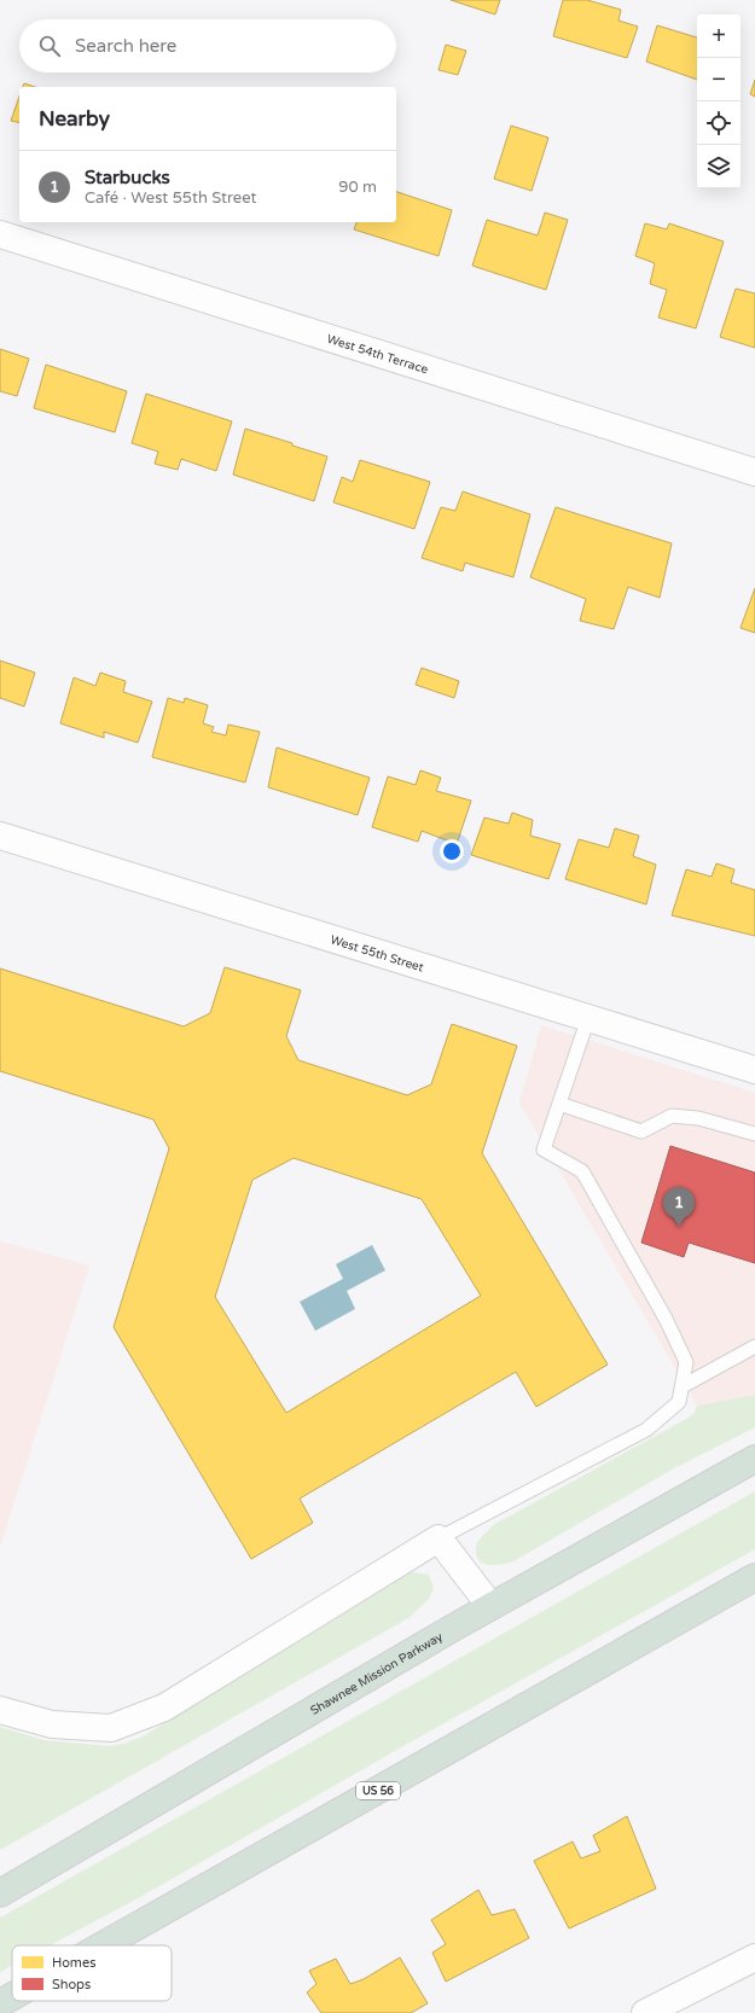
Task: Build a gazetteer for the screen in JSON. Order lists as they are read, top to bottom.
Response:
{
  "streets": {
    "highway": ["Shawnee Mission Parkway", "US 56"],
    "street": ["West 54th Terrace", "West 55th Street"]
  },
  "legend": ["Homes", "Shops"],
  "page": {
    "map_buttons": ["+", "−"],
    "search": "Search here",
    "heading": "Nearby",
    "list": [
      {
        "mark": "1",
        "name": "Starbucks",
        "note": "Café · West 55th Street",
        "value": "90 m"
      }
    ],
    "pins": "1"
  }
}
